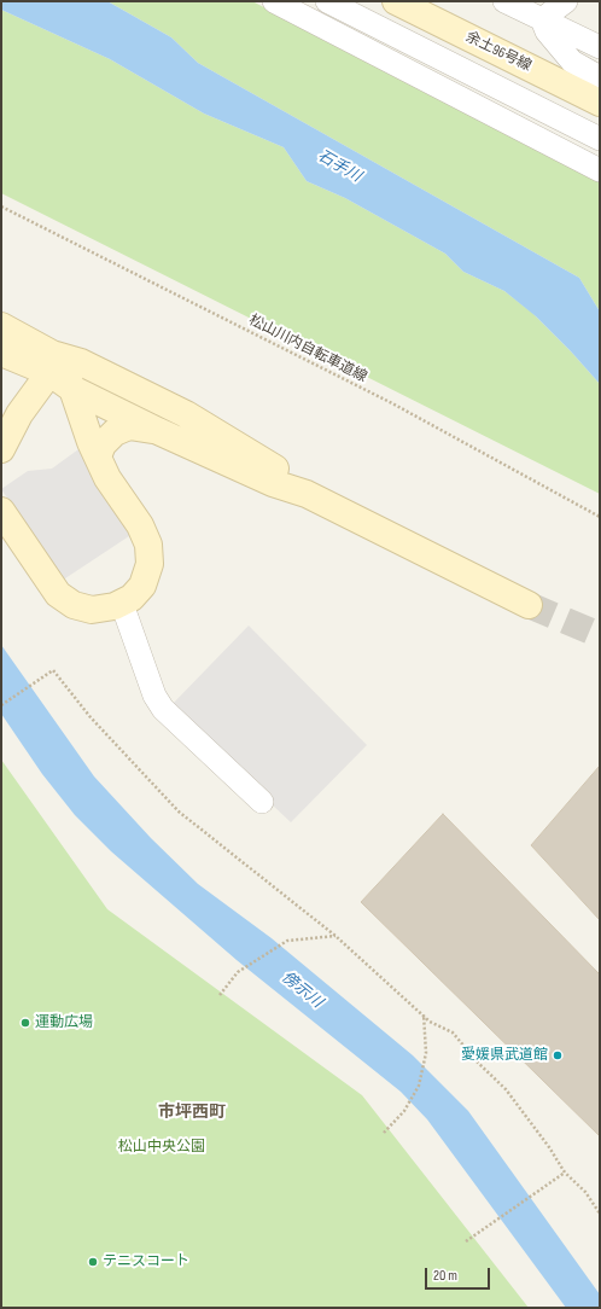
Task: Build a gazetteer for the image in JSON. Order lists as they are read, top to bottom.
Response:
{
  "streets": {
    "street": ["余土96号線"],
    "path": ["松山川内自転車道線"]
  },
  "districts": ["市坪西町"],
  "water": ["石手川", "傍示川"],
  "parks": ["松山中央公園"],
  "places": ["運動広場", "愛媛県武道館", "テニスコート"],
  "scale_bar": "20 m"
}
